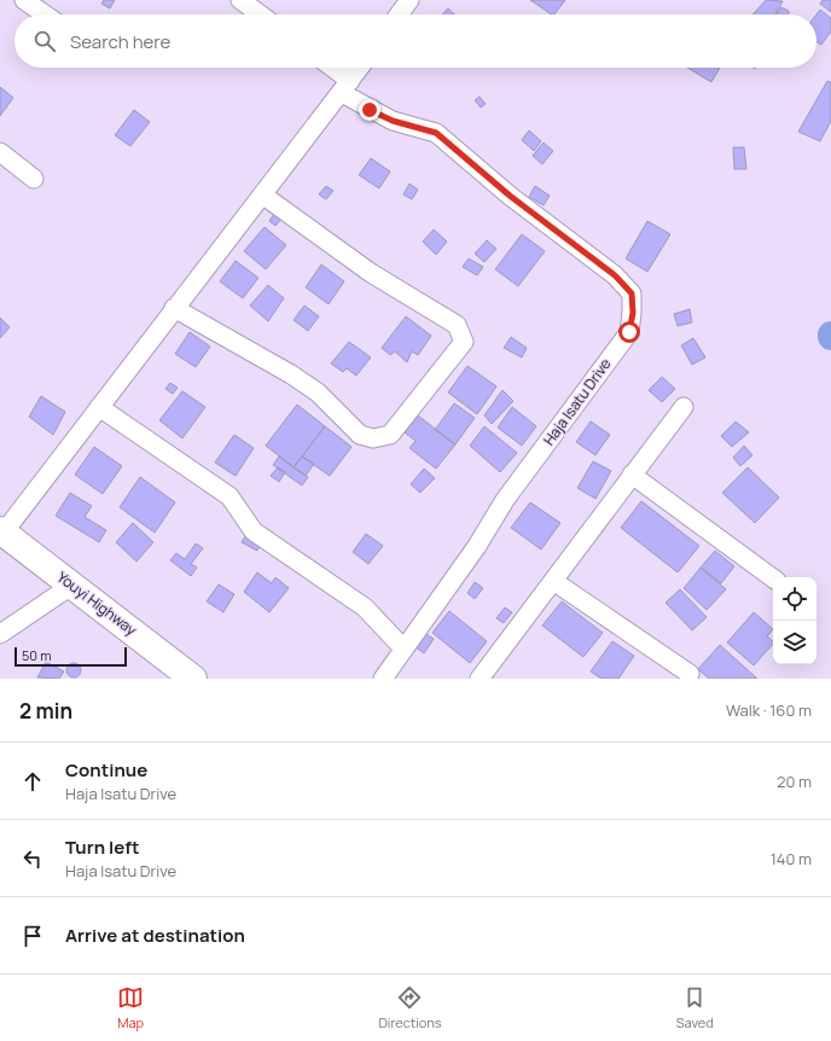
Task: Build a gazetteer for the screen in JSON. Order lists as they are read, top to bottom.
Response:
{
  "streets": {
    "main road": ["Youyi Highway"],
    "street": ["Haja Isatu Drive"]
  },
  "scale_bar": "50 m",
  "page": {
    "search": "Search here",
    "scale": "50 m",
    "heading": ["2 min", "Walk · 160 m"],
    "list": [
      ["Continue", "Haja Isatu Drive", "20 m"],
      ["Turn left", "Haja Isatu Drive", "140 m"],
      "Arrive at destination"
    ],
    "nav": ["Map", "Directions", "Saved"]
  }
}
